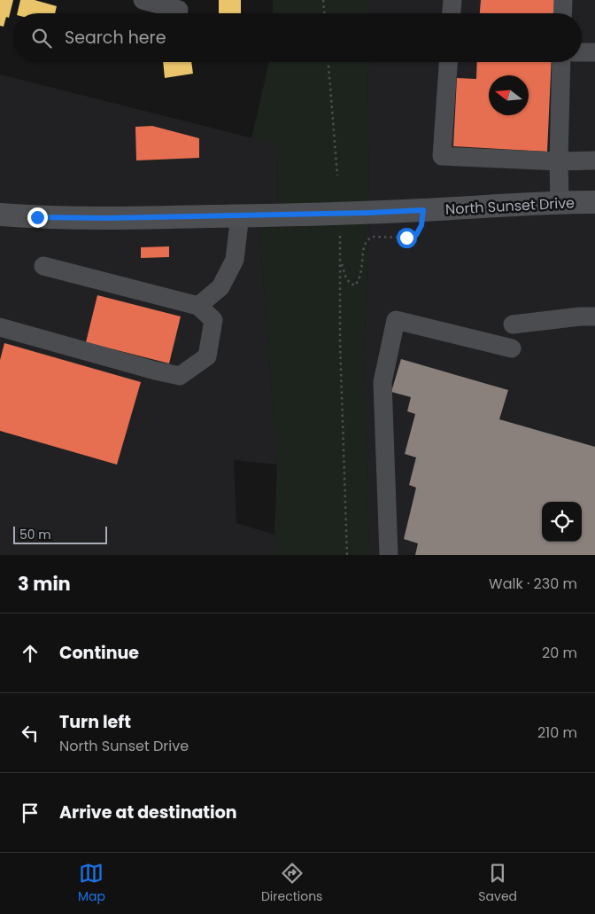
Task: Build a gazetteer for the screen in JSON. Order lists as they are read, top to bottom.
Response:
{
  "streets": {
    "main road": ["North Sunset Drive"]
  },
  "scale_bar": "50 m",
  "north": "left",
  "page": {
    "search": "Search here",
    "scale": "50 m",
    "heading": ["3 min", "Walk · 230 m"],
    "list": [
      ["Continue", "20 m"],
      ["Turn left", "North Sunset Drive", "210 m"],
      "Arrive at destination"
    ],
    "nav": ["Map", "Directions", "Saved"]
  }
}
